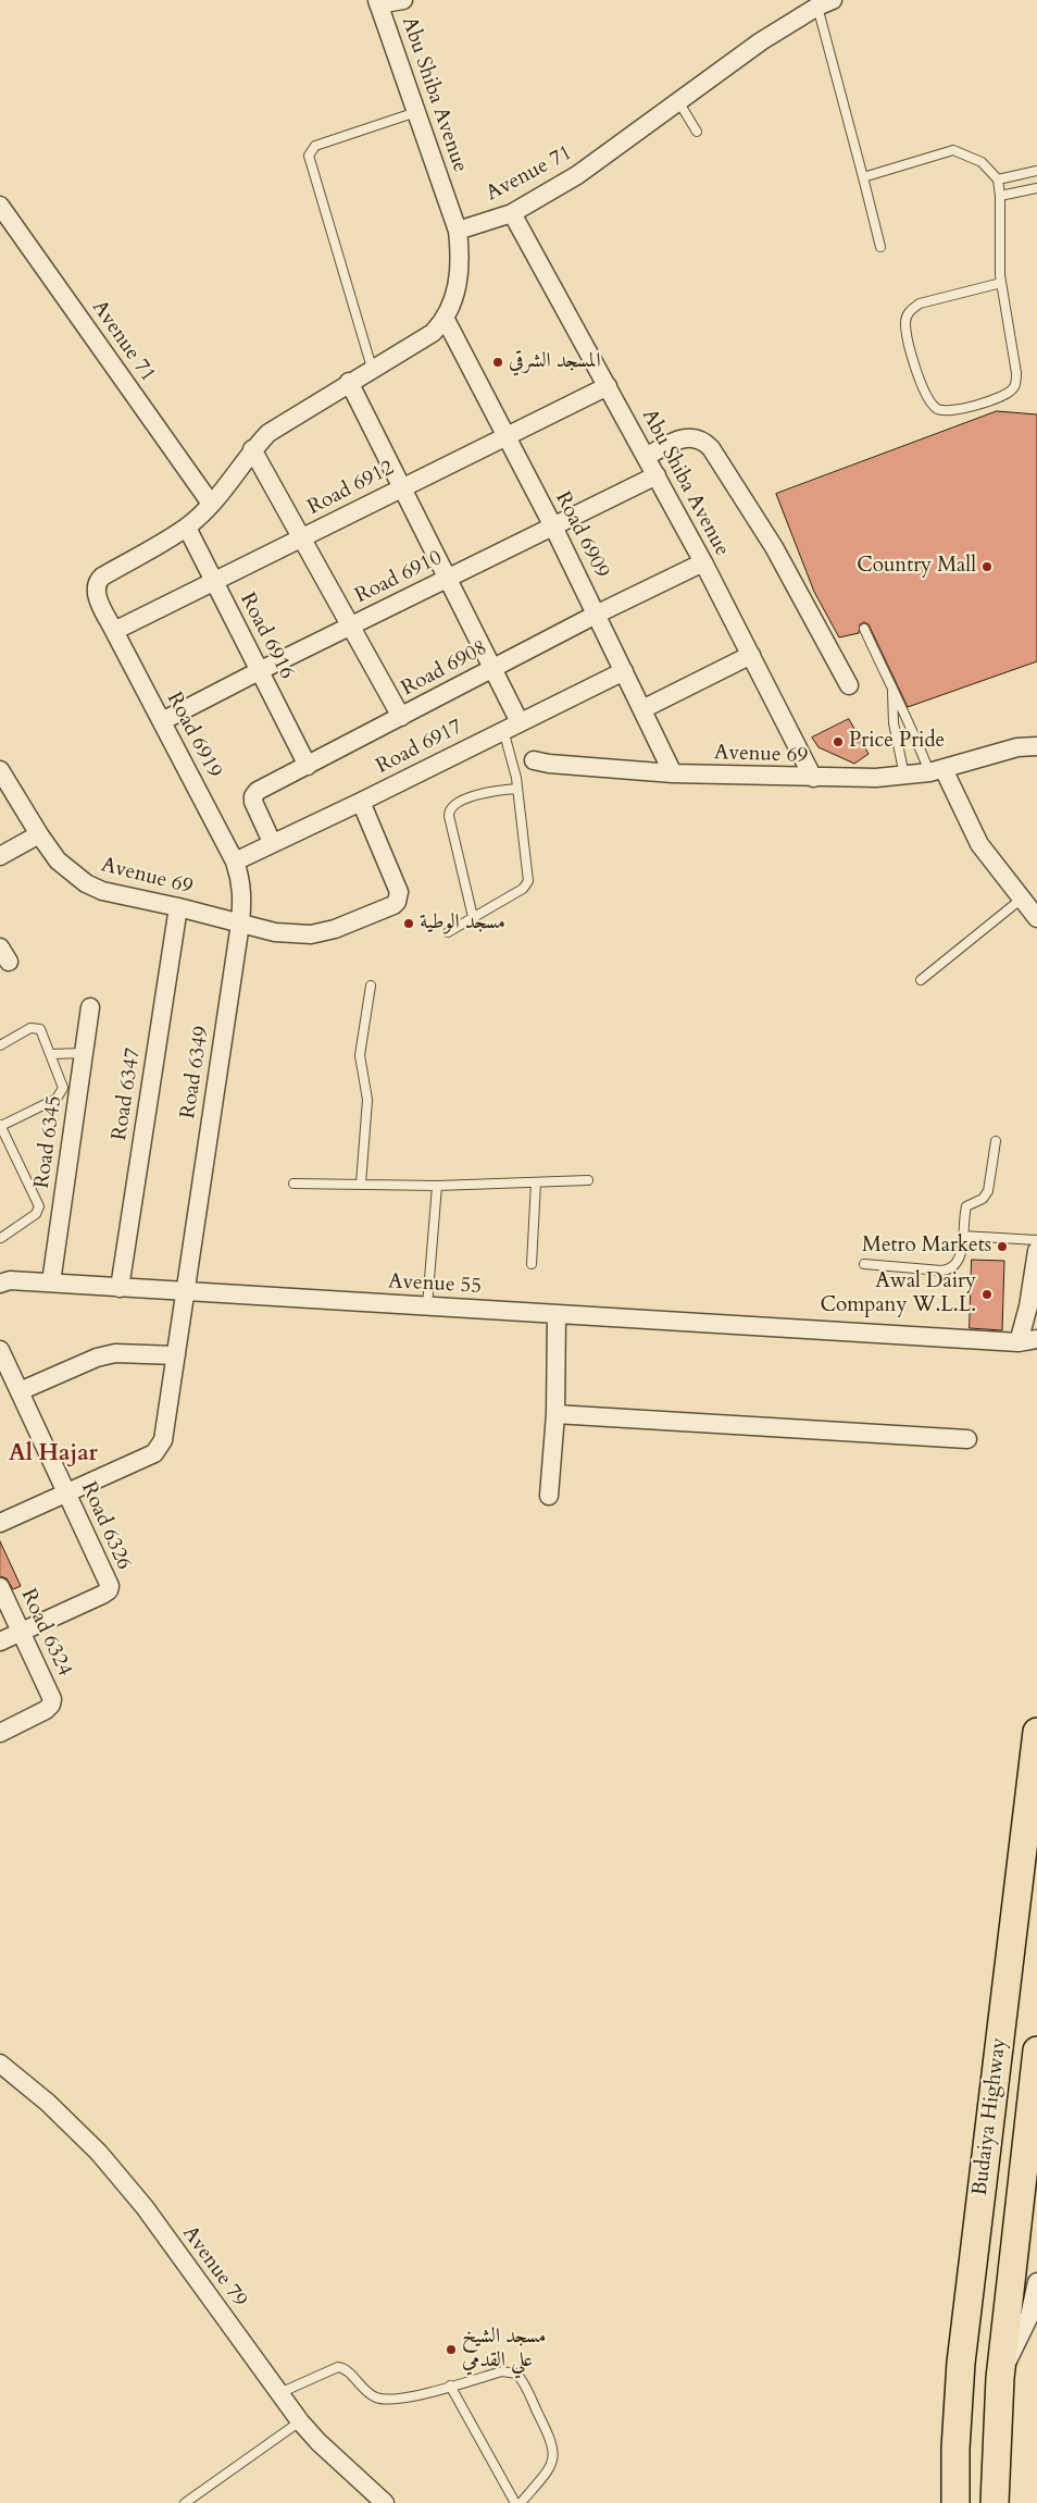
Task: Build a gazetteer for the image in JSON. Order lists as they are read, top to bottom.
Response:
{
  "streets": {
    "main road": ["Budaiya Highway"],
    "street": [
      "Abu Shiba Avenue",
      "Avenue 71",
      "Road 6912",
      "Road 6909",
      "Road 6910",
      "Road 6916",
      "Road 6908",
      "Road 6919",
      "Road 6917",
      "Avenue 69",
      "Road 6349",
      "Road 6347",
      "Road 6345",
      "Avenue 55",
      "Road 6326",
      "Road 6324",
      "Avenue 79"
    ]
  },
  "crossings": [
    ["Abu Shiba Avenue", "Avenue 71"],
    ["Abu Shiba Avenue", "Road 6912"],
    ["Abu Shiba Avenue", "Road 6910"],
    ["Abu Shiba Avenue", "Road 6908"],
    ["Abu Shiba Avenue", "Avenue 69"],
    ["Road 6912", "Road 6909"],
    ["Road 6912", "Road 6916"],
    ["Road 6912", "Road 6919"],
    ["Road 6909", "Road 6910"],
    ["Road 6909", "Road 6908"],
    ["Road 6909", "Road 6917"],
    ["Road 6909", "Avenue 69"],
    ["Road 6910", "Road 6916"],
    ["Road 6910", "Road 6919"],
    ["Road 6916", "Road 6908"],
    ["Road 6908", "Road 6917"],
    ["Road 6919", "Road 6917"],
    ["Road 6919", "Road 6349"],
    ["Road 6917", "Avenue 69"],
    ["Road 6917", "Road 6349"],
    ["Avenue 69", "Road 6349"],
    ["Avenue 69", "Road 6347"],
    ["Road 6349", "Avenue 55"],
    ["Road 6347", "Avenue 55"],
    ["Road 6345", "Avenue 55"],
    ["Road 6326", "Road 6324"]
  ],
  "districts": ["Al Hajar"],
  "places": [
    "المسجد الشرقي",
    "Country Mall",
    "Price Pride",
    "مسجد الوطية",
    "Metro Markets",
    "Awal Dairy Company W.L.L.",
    "مسجد الشيخ علي القدمي"
  ]
}
